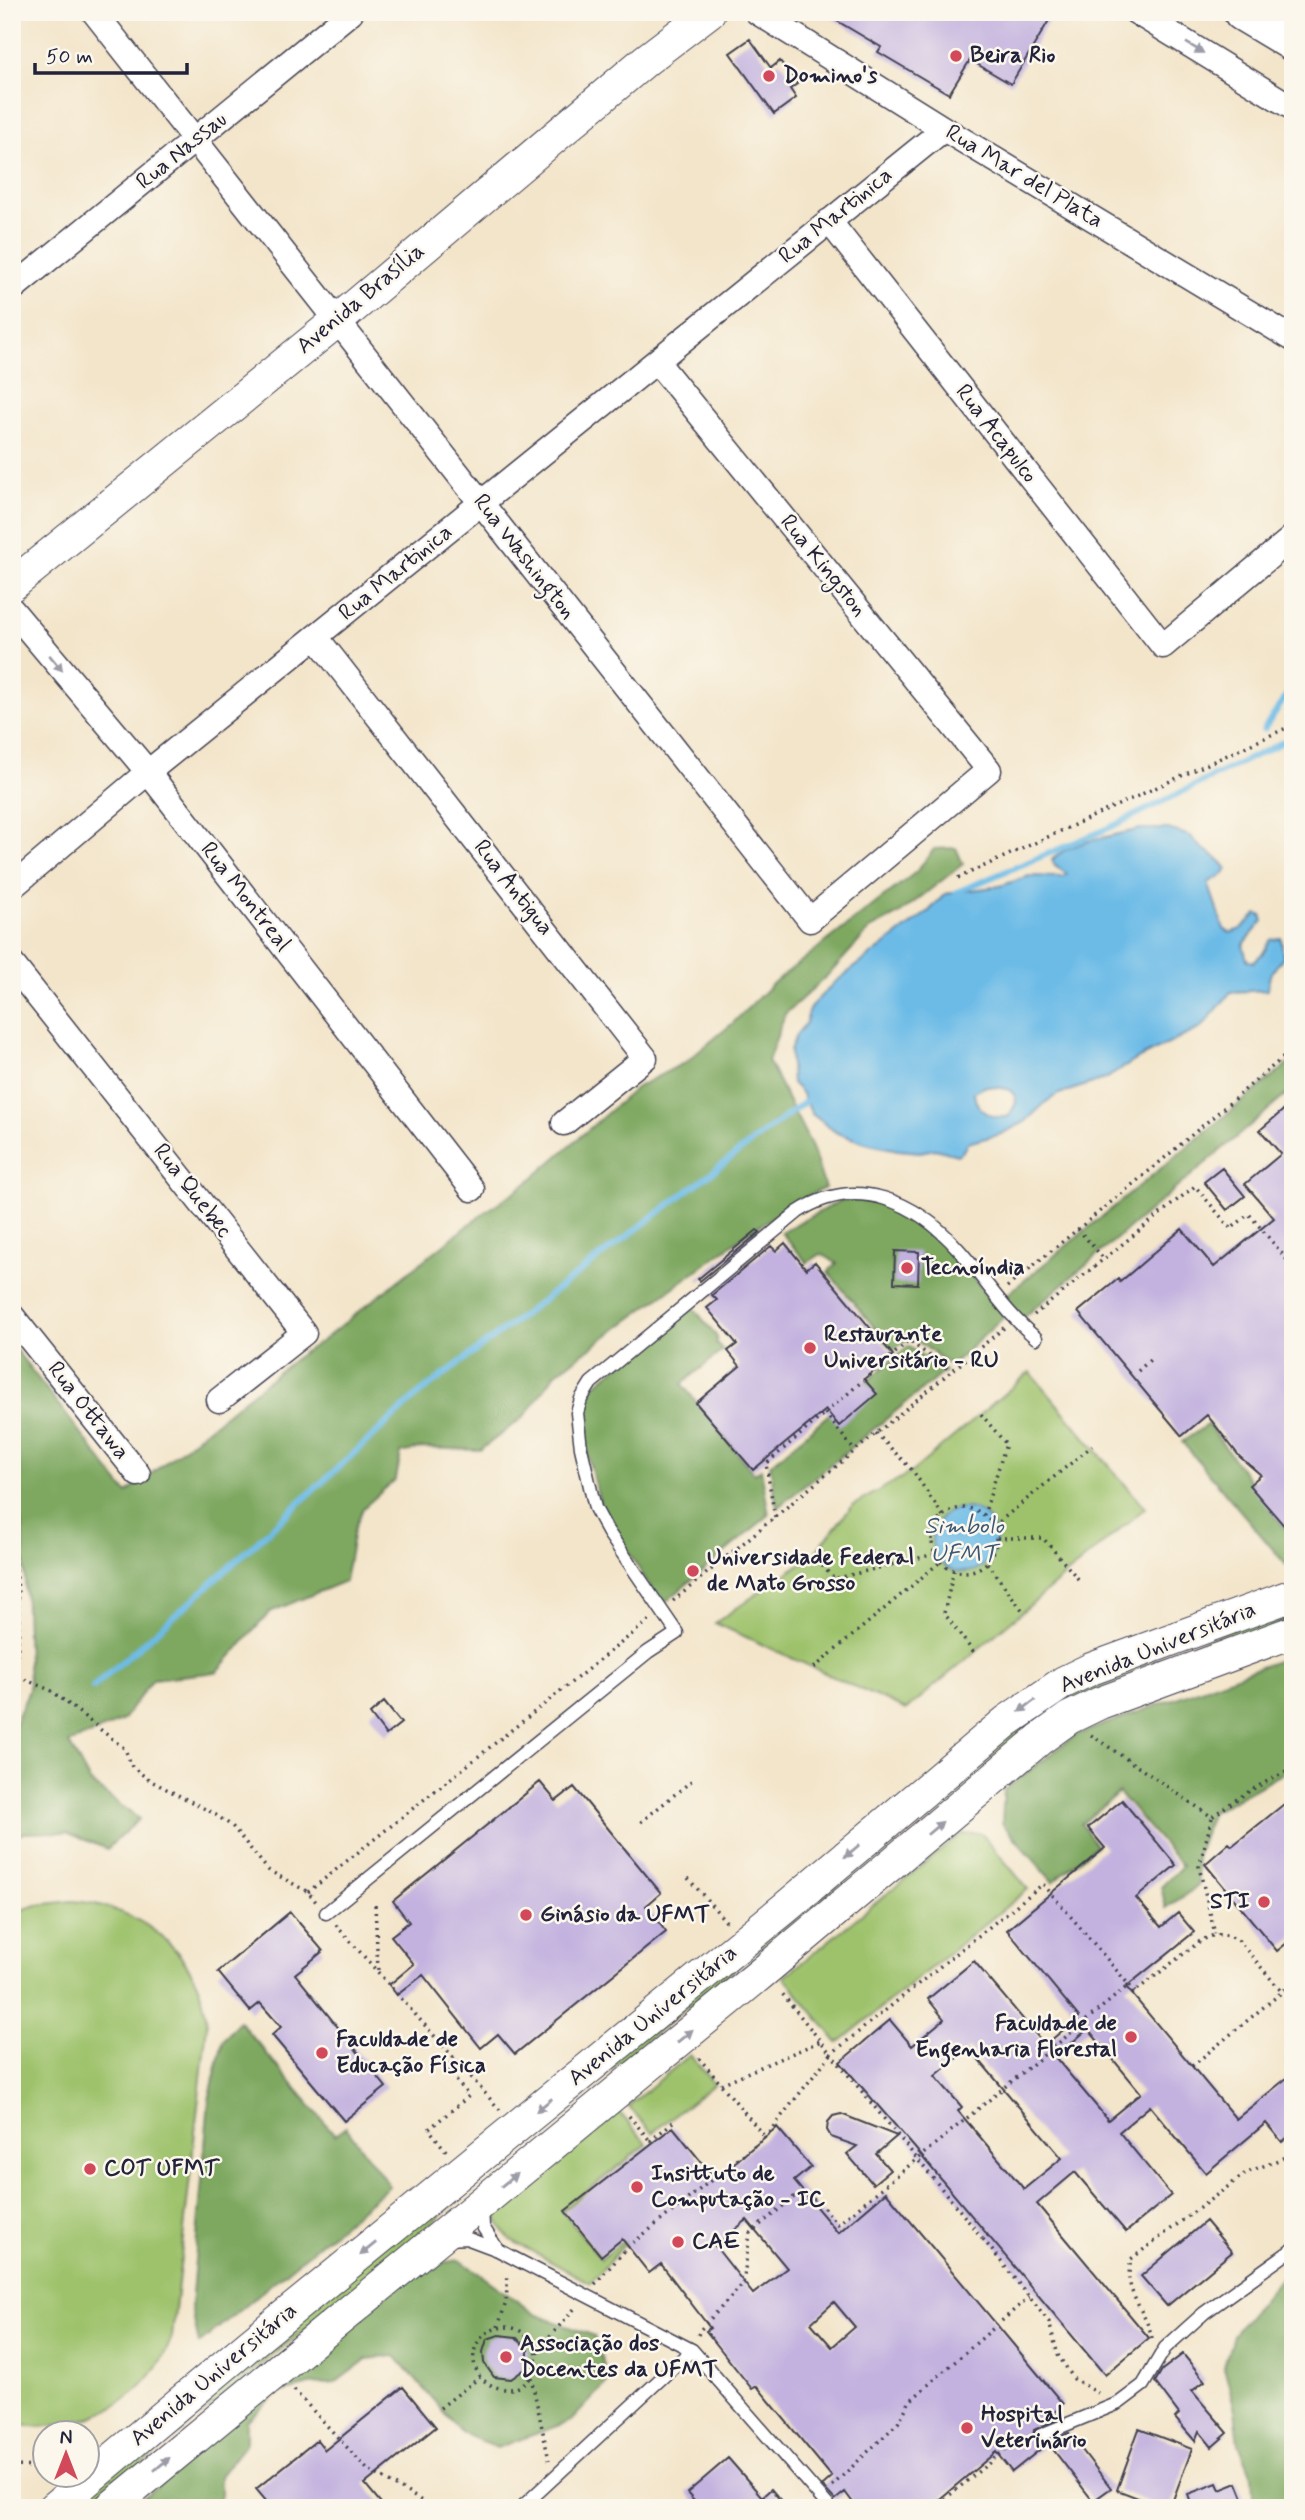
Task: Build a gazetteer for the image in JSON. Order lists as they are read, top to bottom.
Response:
{
  "streets": {
    "street": [
      "Rua Nassau",
      "Rua Mar del Plata",
      "Rua Martinica",
      "Avenida Brasília",
      "Rua Acapulco",
      "Rua Washington",
      "Rua Kingston",
      "Rua Antigua",
      "Rua Montreal",
      "Rua Quebec",
      "Rua Ottawa",
      "Avenida Universitária"
    ]
  },
  "crossings": [
    ["Rua Nassau", "Rua Washington"],
    ["Rua Mar del Plata", "Rua Martinica"],
    ["Rua Martinica", "Rua Acapulco"],
    ["Rua Martinica", "Rua Washington"],
    ["Rua Martinica", "Rua Kingston"],
    ["Rua Martinica", "Rua Antigua"],
    ["Rua Martinica", "Rua Montreal"],
    ["Avenida Brasília", "Rua Washington"],
    ["Rua Washington", "Rua Kingston"]
  ],
  "water": ["Simbolo UFMT"],
  "places": [
    "Beira Rio",
    "Domino's",
    "Tecnoíndia",
    "Restaurante Universitário - RU",
    "Universidade Federal de Mato Grosso",
    "STI",
    "Ginásio da UFMT",
    "Faculdade de Engenharia Florestal",
    "Faculdade de Educação Física",
    "COT UFMT",
    "Insittuto de Computação - IC",
    "CAE",
    "Associação dos Docentes da UFMT",
    "Hospital Veterinário"
  ],
  "scale_bar": "50 m",
  "north": "top"
}
